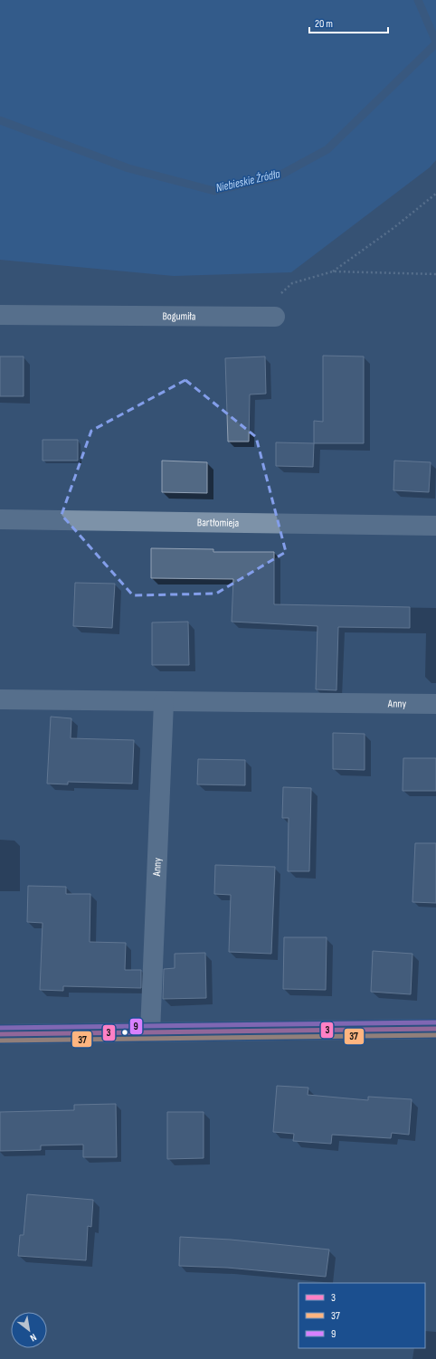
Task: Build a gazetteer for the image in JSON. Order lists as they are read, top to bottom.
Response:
{
  "streets": {
    "street": ["Bogumiła", "Bartłomieja", "Anny"]
  },
  "water": ["Niebieskie Źródła"],
  "lines": ["transit line 9", "transit line 3", "transit line 37"],
  "legend": ["3", "37", "9"],
  "scale_bar": "20 m",
  "north": "bottom right"
}
